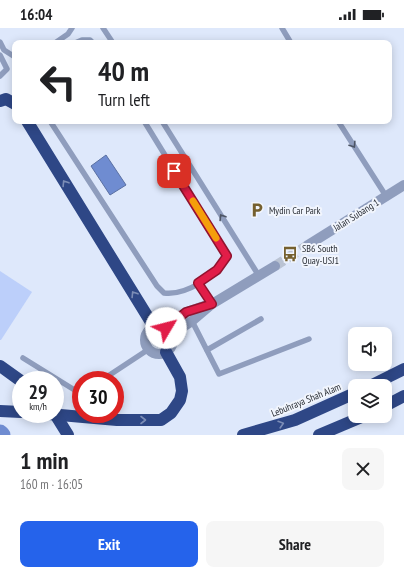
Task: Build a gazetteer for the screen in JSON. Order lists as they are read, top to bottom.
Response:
{
  "streets": {
    "highway": ["Lebuhraya Shah Alam"],
    "street": ["Jalan Subang 1"]
  },
  "one_way": ["Lebuhraya Shah Alam"],
  "places": {
    "parking": ["Mydin Car Park"],
    "bus stop": ["SB6 South Quay-USJ1"]
  },
  "page": {
    "status": "16:04",
    "turn": ["40 m", "Turn left"],
    "speed": "29 km/h",
    "limit": "30",
    "heading": ["1 min", "160 m · 16:05"],
    "buttons": ["Exit", "Share"]
  }
}
